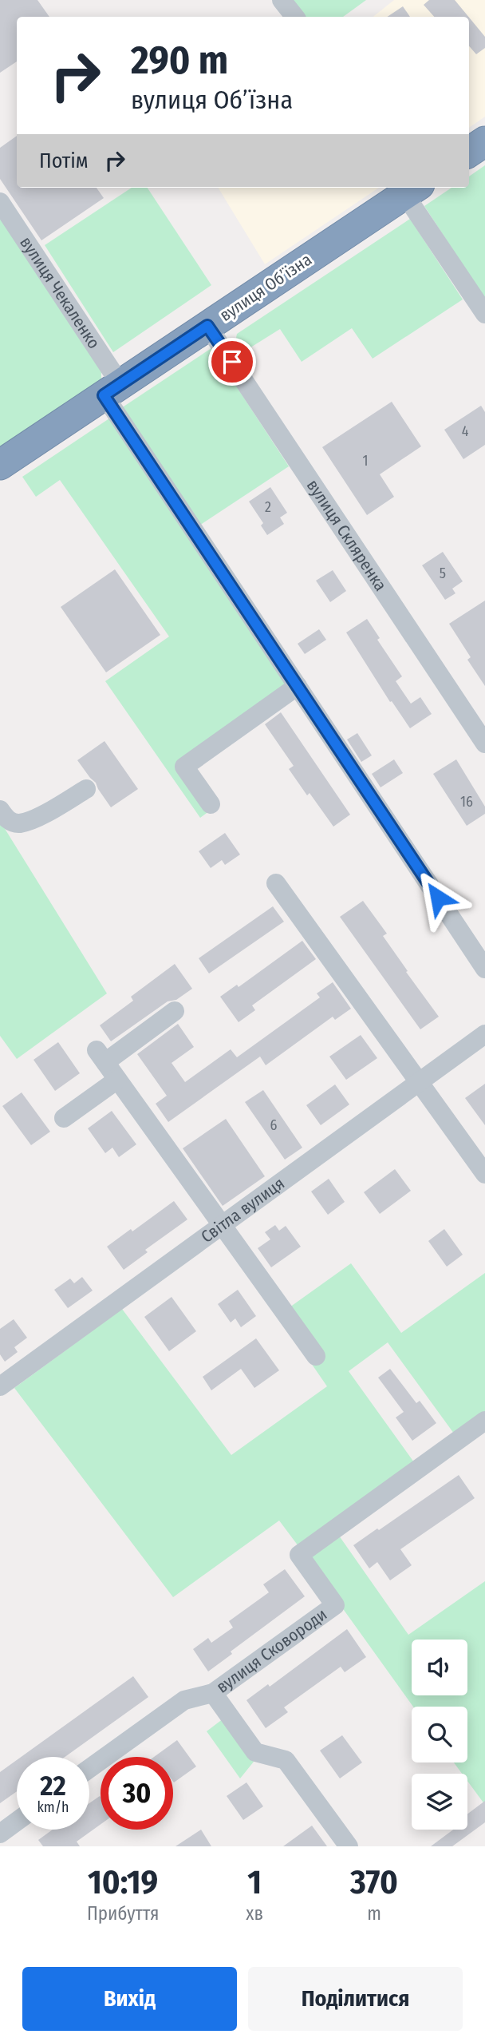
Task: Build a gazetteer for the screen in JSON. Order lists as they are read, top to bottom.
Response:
{
  "streets": {
    "highway": ["вулиця Об’їзна"],
    "street": [
      "вулиця Чекаленко",
      "вулиця Скляренка",
      "Світла вулиця",
      "вулиця Сковороди"
    ]
  },
  "crossings": [
    ["вулиця Об’їзна", "вулиця Чекаленко"],
    ["вулиця Об’їзна", "вулиця Скляренка"]
  ],
  "house_numbers": [
    "4",
    "1",
    "2",
    "5",
    "16",
    "6"
  ],
  "page": {
    "turn": ["290 m", "вулиця Об’їзна"],
    "then": "Потім",
    "speed": "22 km/h",
    "limit": "30",
    "eta": [
      "10:19",
      "Прибуття",
      "1",
      "хв",
      "370",
      "m"
    ],
    "buttons": ["Вихід", "Поділитися"]
  }
}
